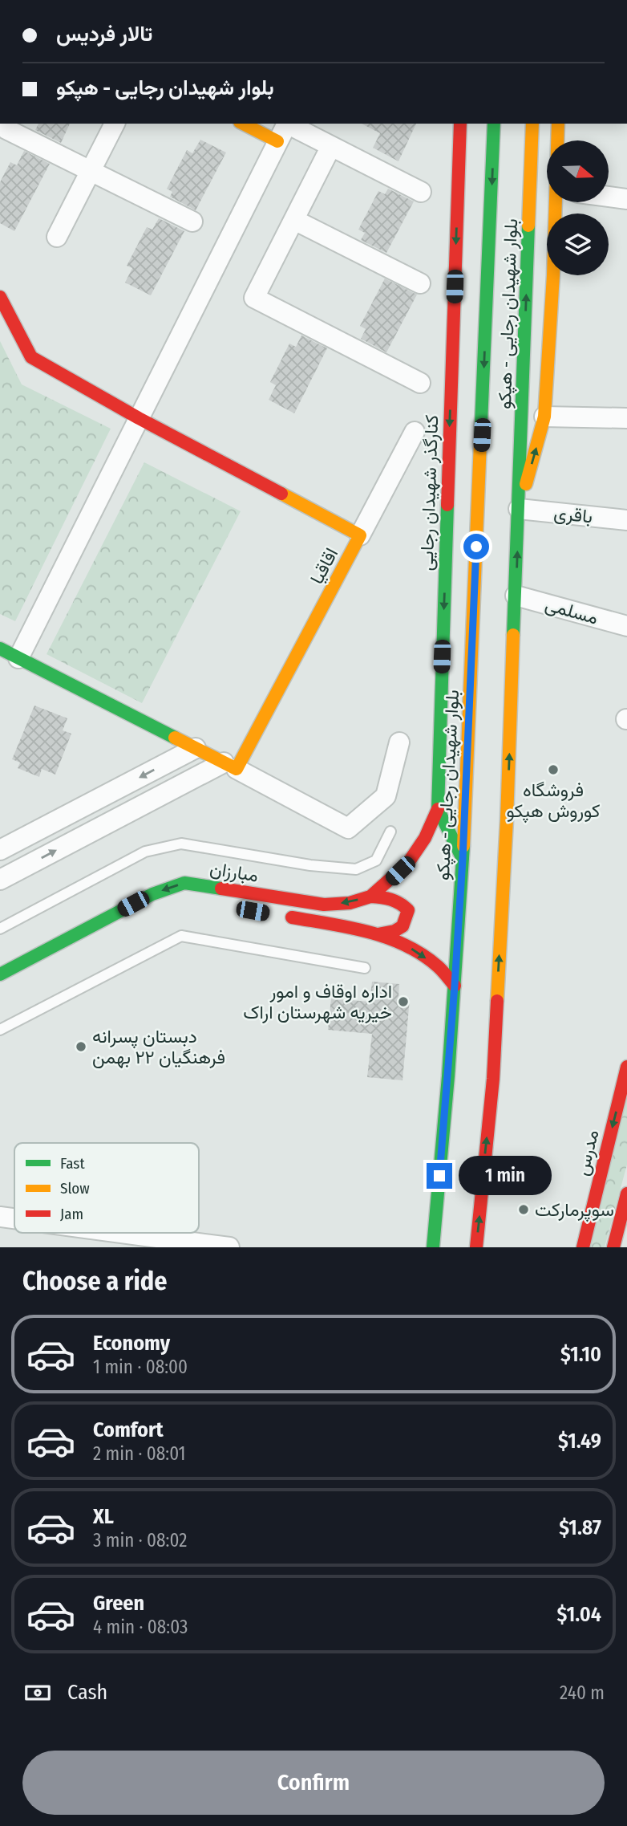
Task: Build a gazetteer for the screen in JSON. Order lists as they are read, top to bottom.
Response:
{
  "streets": {
    "main road": [
      "بلوار شهیدان رجایی - هپکو",
      "کنارگذر شهیدان رجایی",
      "اقاقیا",
      "مبارزان",
      "مدرس"
    ],
    "street": ["باقری", "مسلمی"]
  },
  "crossings": [
    ["بلوار شهیدان رجایی - هپکو", "کنارگذر شهیدان رجایی"],
    ["بلوار شهیدان رجایی - هپکو", "باقری"],
    ["بلوار شهیدان رجایی - هپکو", "مسلمی"],
    ["کنارگذر شهیدان رجایی", "مبارزان"]
  ],
  "one_way": ["مبارزان", "مدرس"],
  "places": [
    "فروشگاه کوروش هپکو",
    "اداره اوقاف و امور خیریه شهرستان اراک",
    "دبستان پسرانه فرهنگیان ۲۲ بهمن",
    "سوپرمارکت"
  ],
  "legend": ["Fast", "Slow", "Jam"],
  "north": "right",
  "page": {
    "banner": ["تالار فردیس", "بلوار شهیدان رجایی - هپکو"],
    "bubble": "1 min",
    "heading": "Choose a ride",
    "list": [
      {
        "name": "Economy",
        "note": "1 min · 08:00",
        "value": "$1.10"
      },
      {
        "name": "Comfort",
        "note": "2 min · 08:01",
        "value": "$1.49"
      },
      {
        "name": "XL",
        "note": "3 min · 08:02",
        "value": "$1.87"
      },
      {
        "name": "Green",
        "note": "4 min · 08:03",
        "value": "$1.04"
      }
    ],
    "pay": ["Cash", "240 m"],
    "buttons": "Confirm"
  }
}
